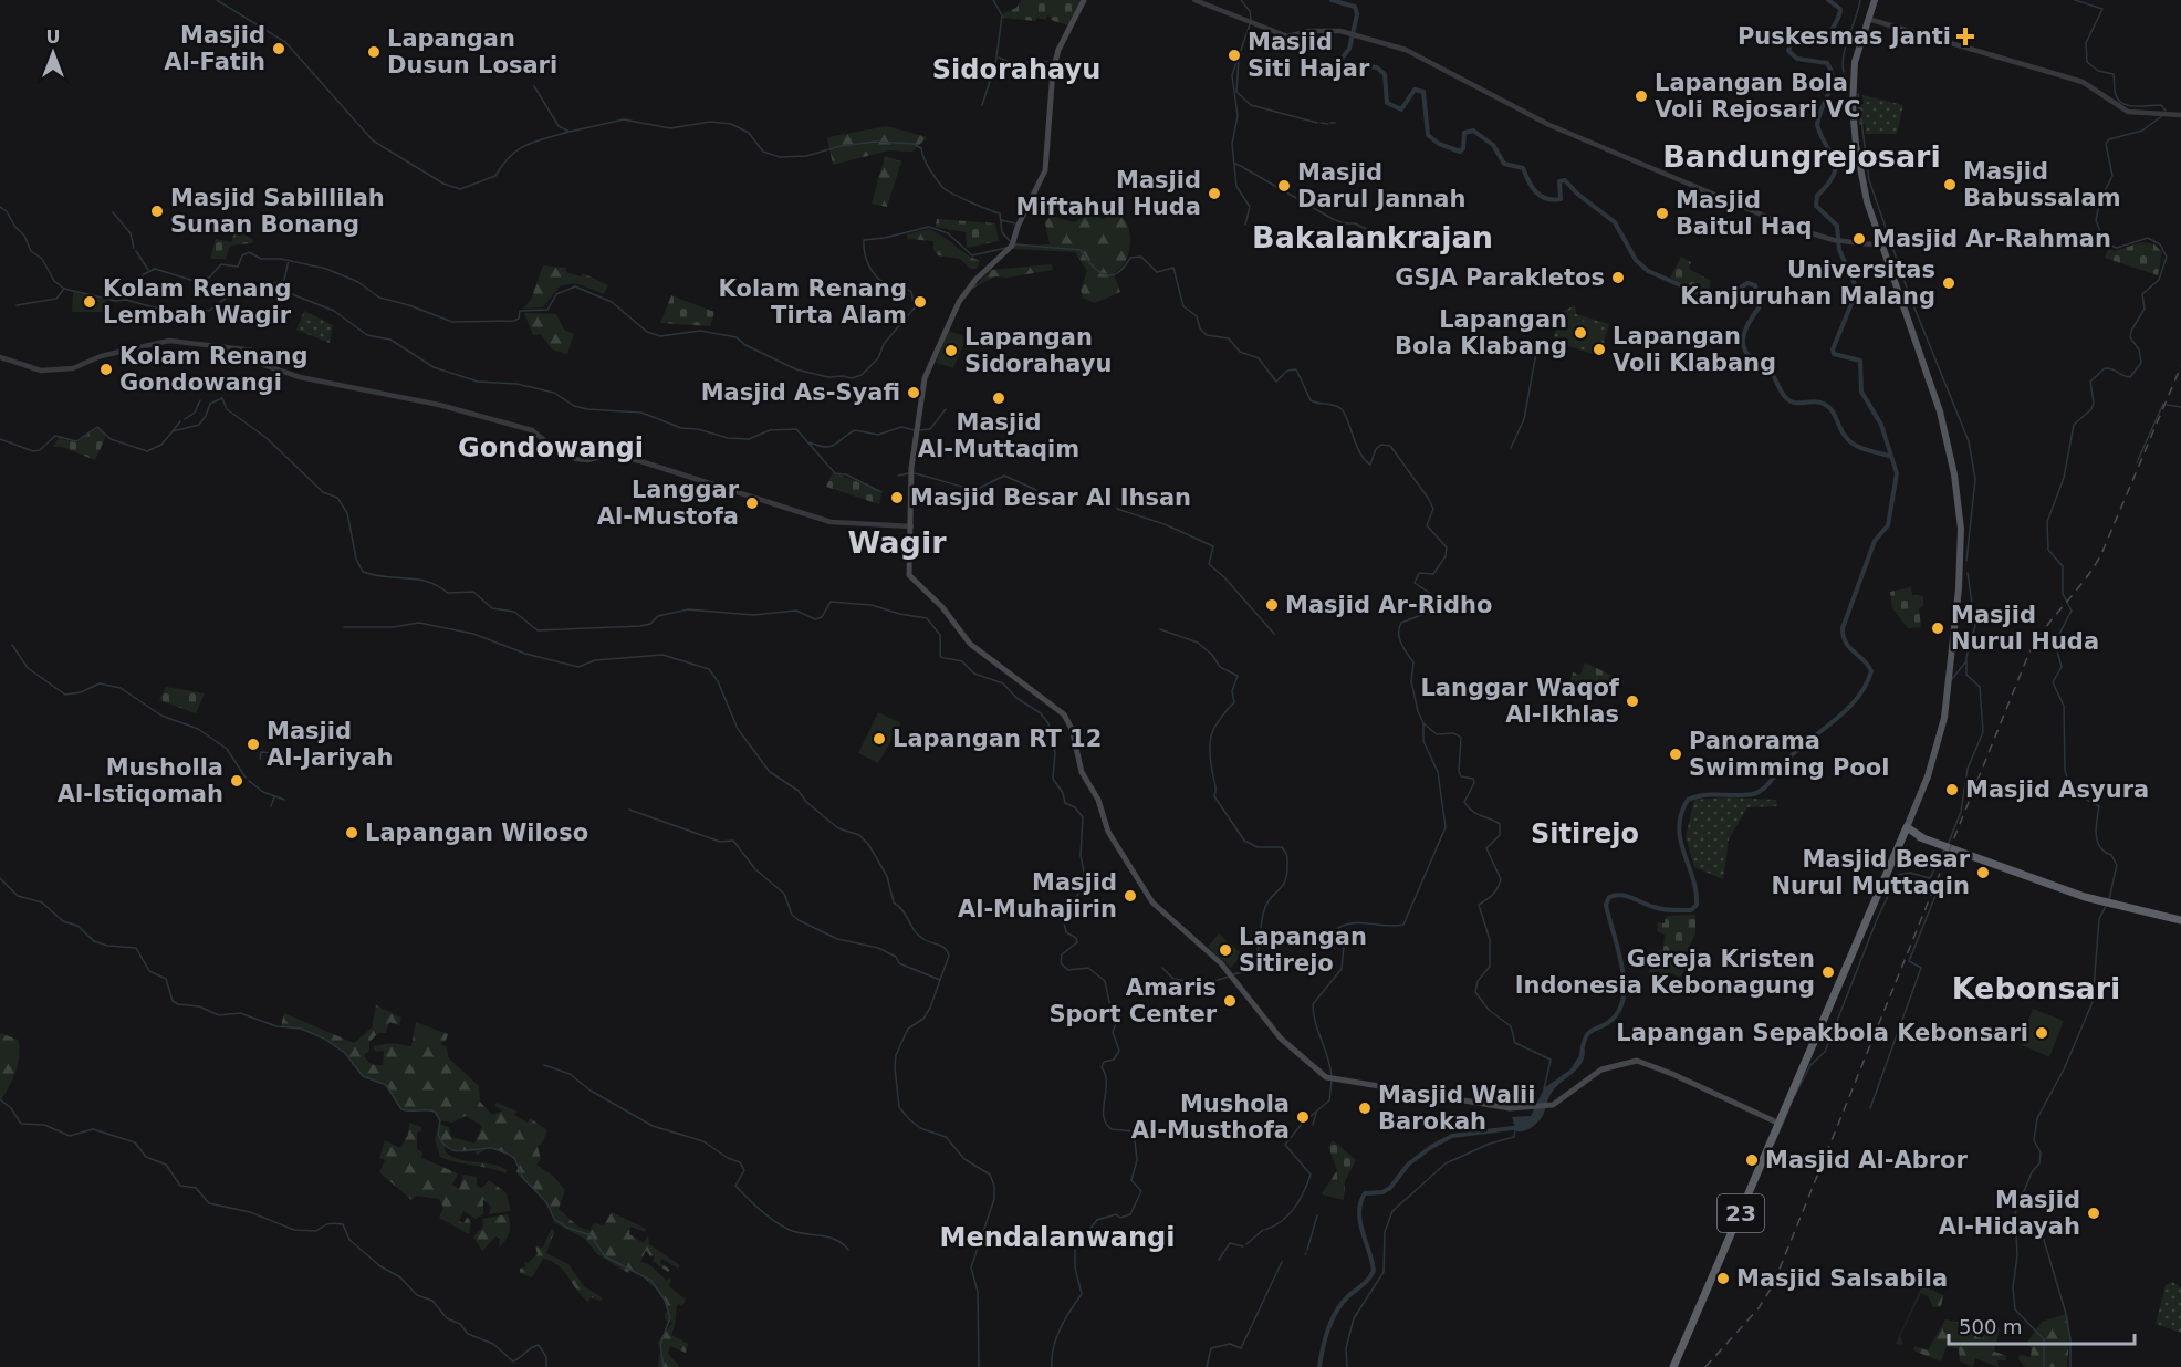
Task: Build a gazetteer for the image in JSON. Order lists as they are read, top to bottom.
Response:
{
  "streets": {
    "highway": ["23"]
  },
  "districts": [
    "Sidorahayu",
    "Bandungrejosari",
    "Bakalankrajan",
    "Gondowangi",
    "Wagir",
    "Sitirejo",
    "Kebonsari",
    "Mendalanwangi"
  ],
  "places": {
    "health": ["Puskesmas Janti"],
    "other": [
      "Masjid Al-Fatih",
      "Lapangan Dusun Losari",
      "Masjid Siti Hajar",
      "Lapangan Bola Voli Rejosari VC",
      "Masjid Babussalam",
      "Masjid Darul Jannah",
      "Masjid Miftahul Huda",
      "Masjid Sabillilah Sunan Bonang",
      "Masjid Baitul Haq",
      "Masjid Ar-Rahman",
      "GSJA Parakletos",
      "Universitas Kanjuruhan Malang",
      "Kolam Renang Lembah Wagir",
      "Kolam Renang Tirta Alam",
      "Lapangan Bola Klabang",
      "Lapangan Voli Klabang",
      "Lapangan Sidorahayu",
      "Kolam Renang Gondowangi",
      "Masjid As-Syafi",
      "Masjid Al-Muttaqim",
      "Masjid Besar Al Ihsan",
      "Langgar Al-Mustofa",
      "Masjid Ar-Ridho",
      "Masjid Nurul Huda",
      "Langgar Waqof Al-Ikhlas",
      "Lapangan RT 12",
      "Masjid Al-Jariyah",
      "Panorama Swimming Pool",
      "Musholla Al-Istiqomah",
      "Masjid Asyura",
      "Lapangan Wiloso",
      "Masjid Besar Nurul Muttaqin",
      "Masjid Al-Muhajirin",
      "Lapangan Sitirejo",
      "Gereja Kristen Indonesia Kebonagung",
      "Amaris Sport Center",
      "Lapangan Sepakbola Kebonsari",
      "Masjid Walii Barokah",
      "Mushola Al-Musthofa",
      "Masjid Al-Abror",
      "Masjid Al-Hidayah",
      "Masjid Salsabila"
    ]
  },
  "scale_bar": "500 m",
  "north": "top"
}
